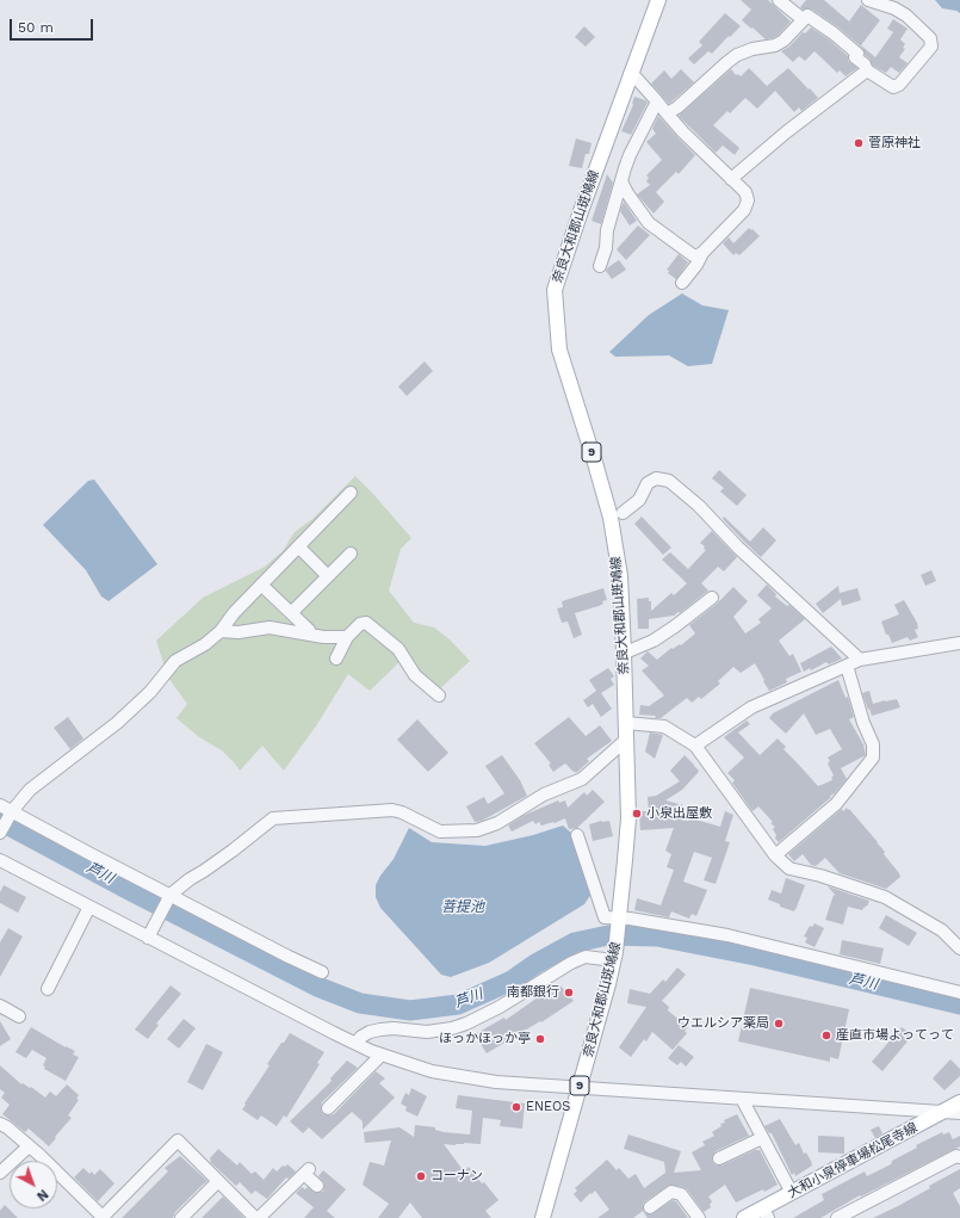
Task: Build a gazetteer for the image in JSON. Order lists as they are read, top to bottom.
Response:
{
  "streets": {
    "main road": ["奈良大和郡山斑鳩線", "9", "大和小泉停車場松尾寺線"]
  },
  "water": ["芦川", "菩提池"],
  "places": [
    "菅原神社",
    "小泉出屋敷",
    "南都銀行",
    "ウエルシア薬局",
    "産直市場よってって",
    "ほっかほっか亭",
    "ENEOS",
    "コーナン"
  ],
  "scale_bar": "50 m",
  "north": "bottom right"
}
